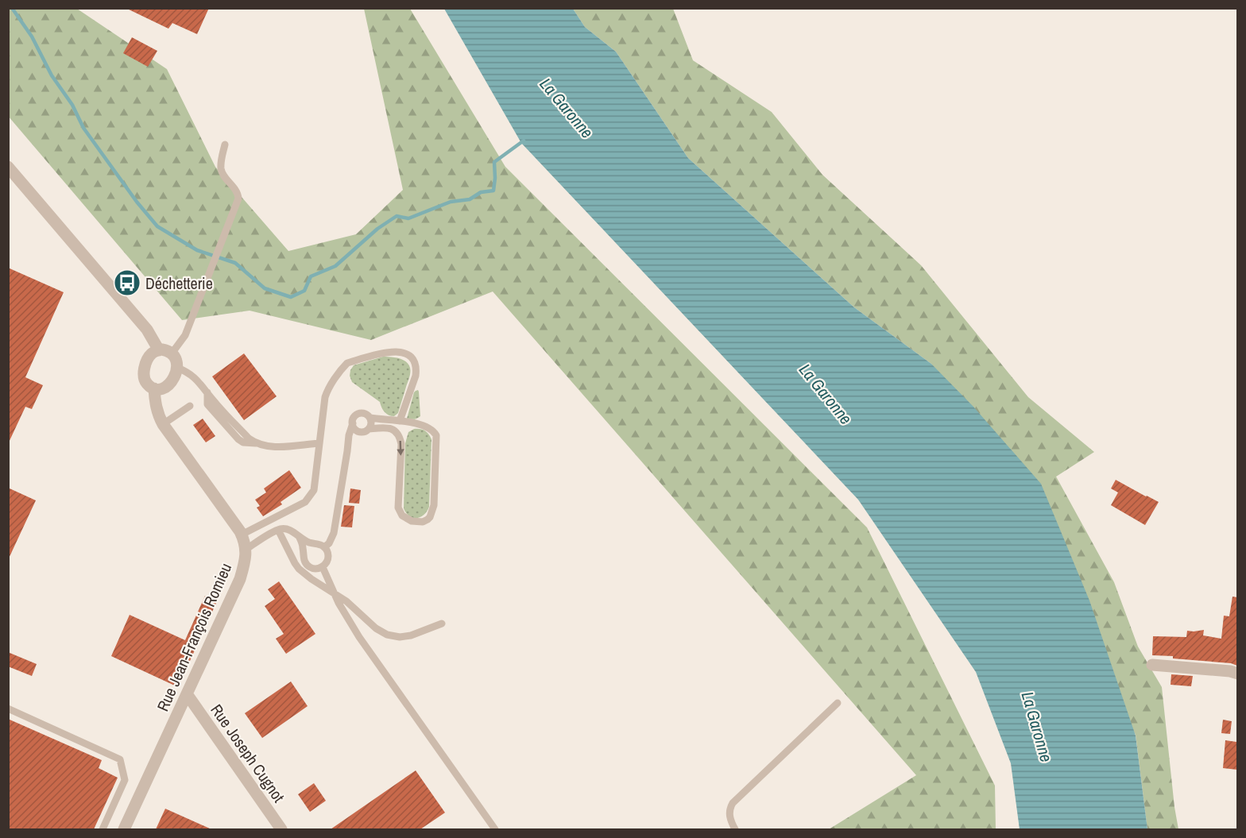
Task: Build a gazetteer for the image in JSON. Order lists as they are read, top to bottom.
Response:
{
  "streets": {
    "street": ["Rue Jean-François Romieu", "Rue Joseph Cugnot"]
  },
  "crossings": [
    ["Rue Jean-François Romieu", "Rue Joseph Cugnot"]
  ],
  "water": ["La Garonne"],
  "places": {
    "bus stop": ["Déchetterie"]
  }
}
